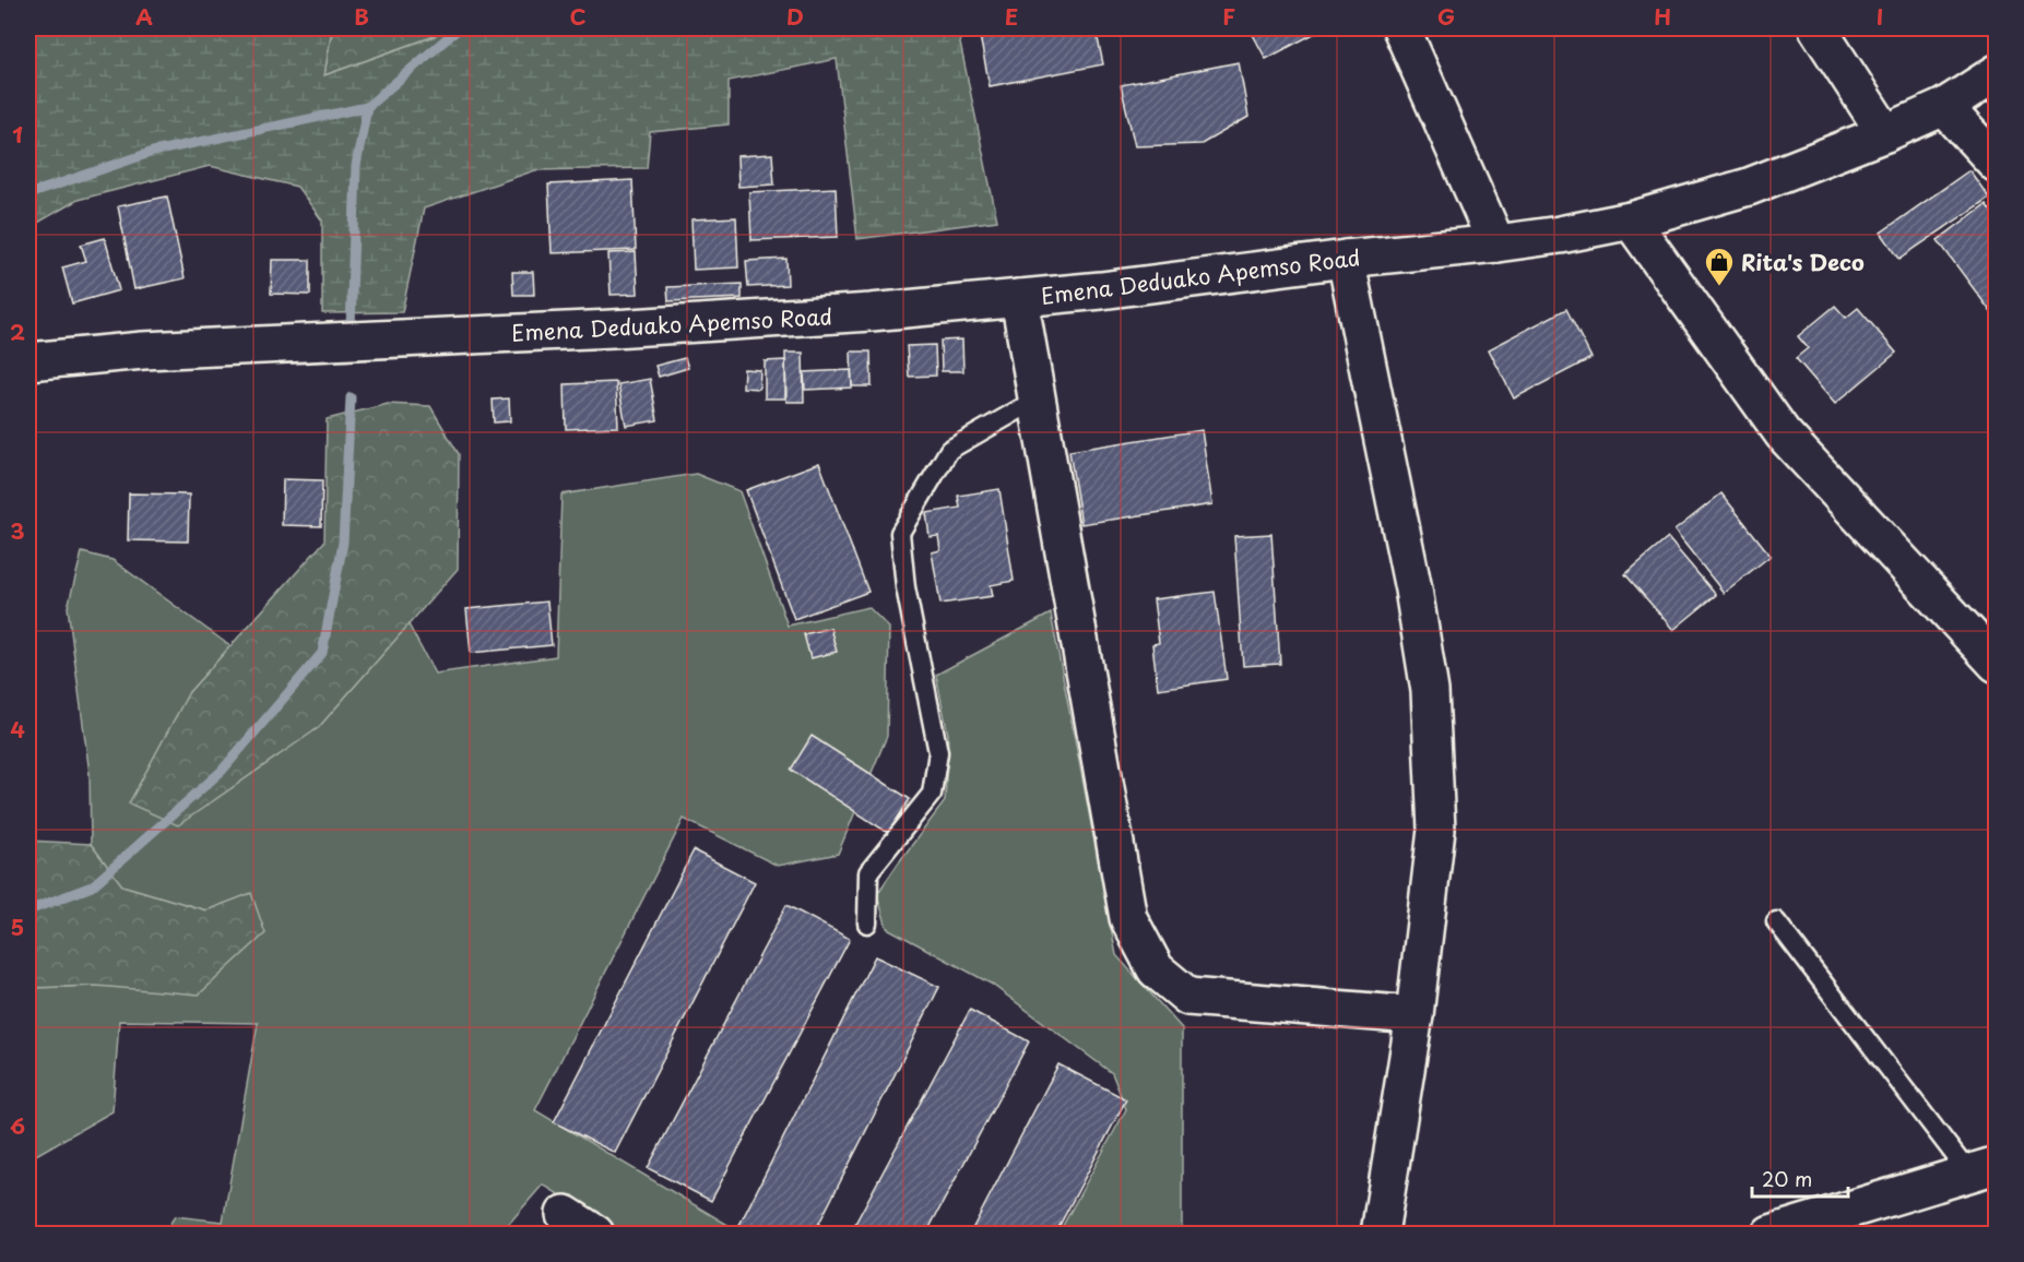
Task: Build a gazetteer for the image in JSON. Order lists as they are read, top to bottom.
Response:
{
  "streets": {
    "street": ["Emena Deduako Apemso Road"]
  },
  "places": {
    "shop": ["Rita's Deco"]
  },
  "scale_bar": "20 m",
  "grid": {
    "columns": [
      "A",
      "B",
      "C",
      "D",
      "E",
      "F",
      "G",
      "H",
      "I"
    ],
    "rows": [
      "1",
      "2",
      "3",
      "4",
      "5",
      "6"
    ]
  }
}
